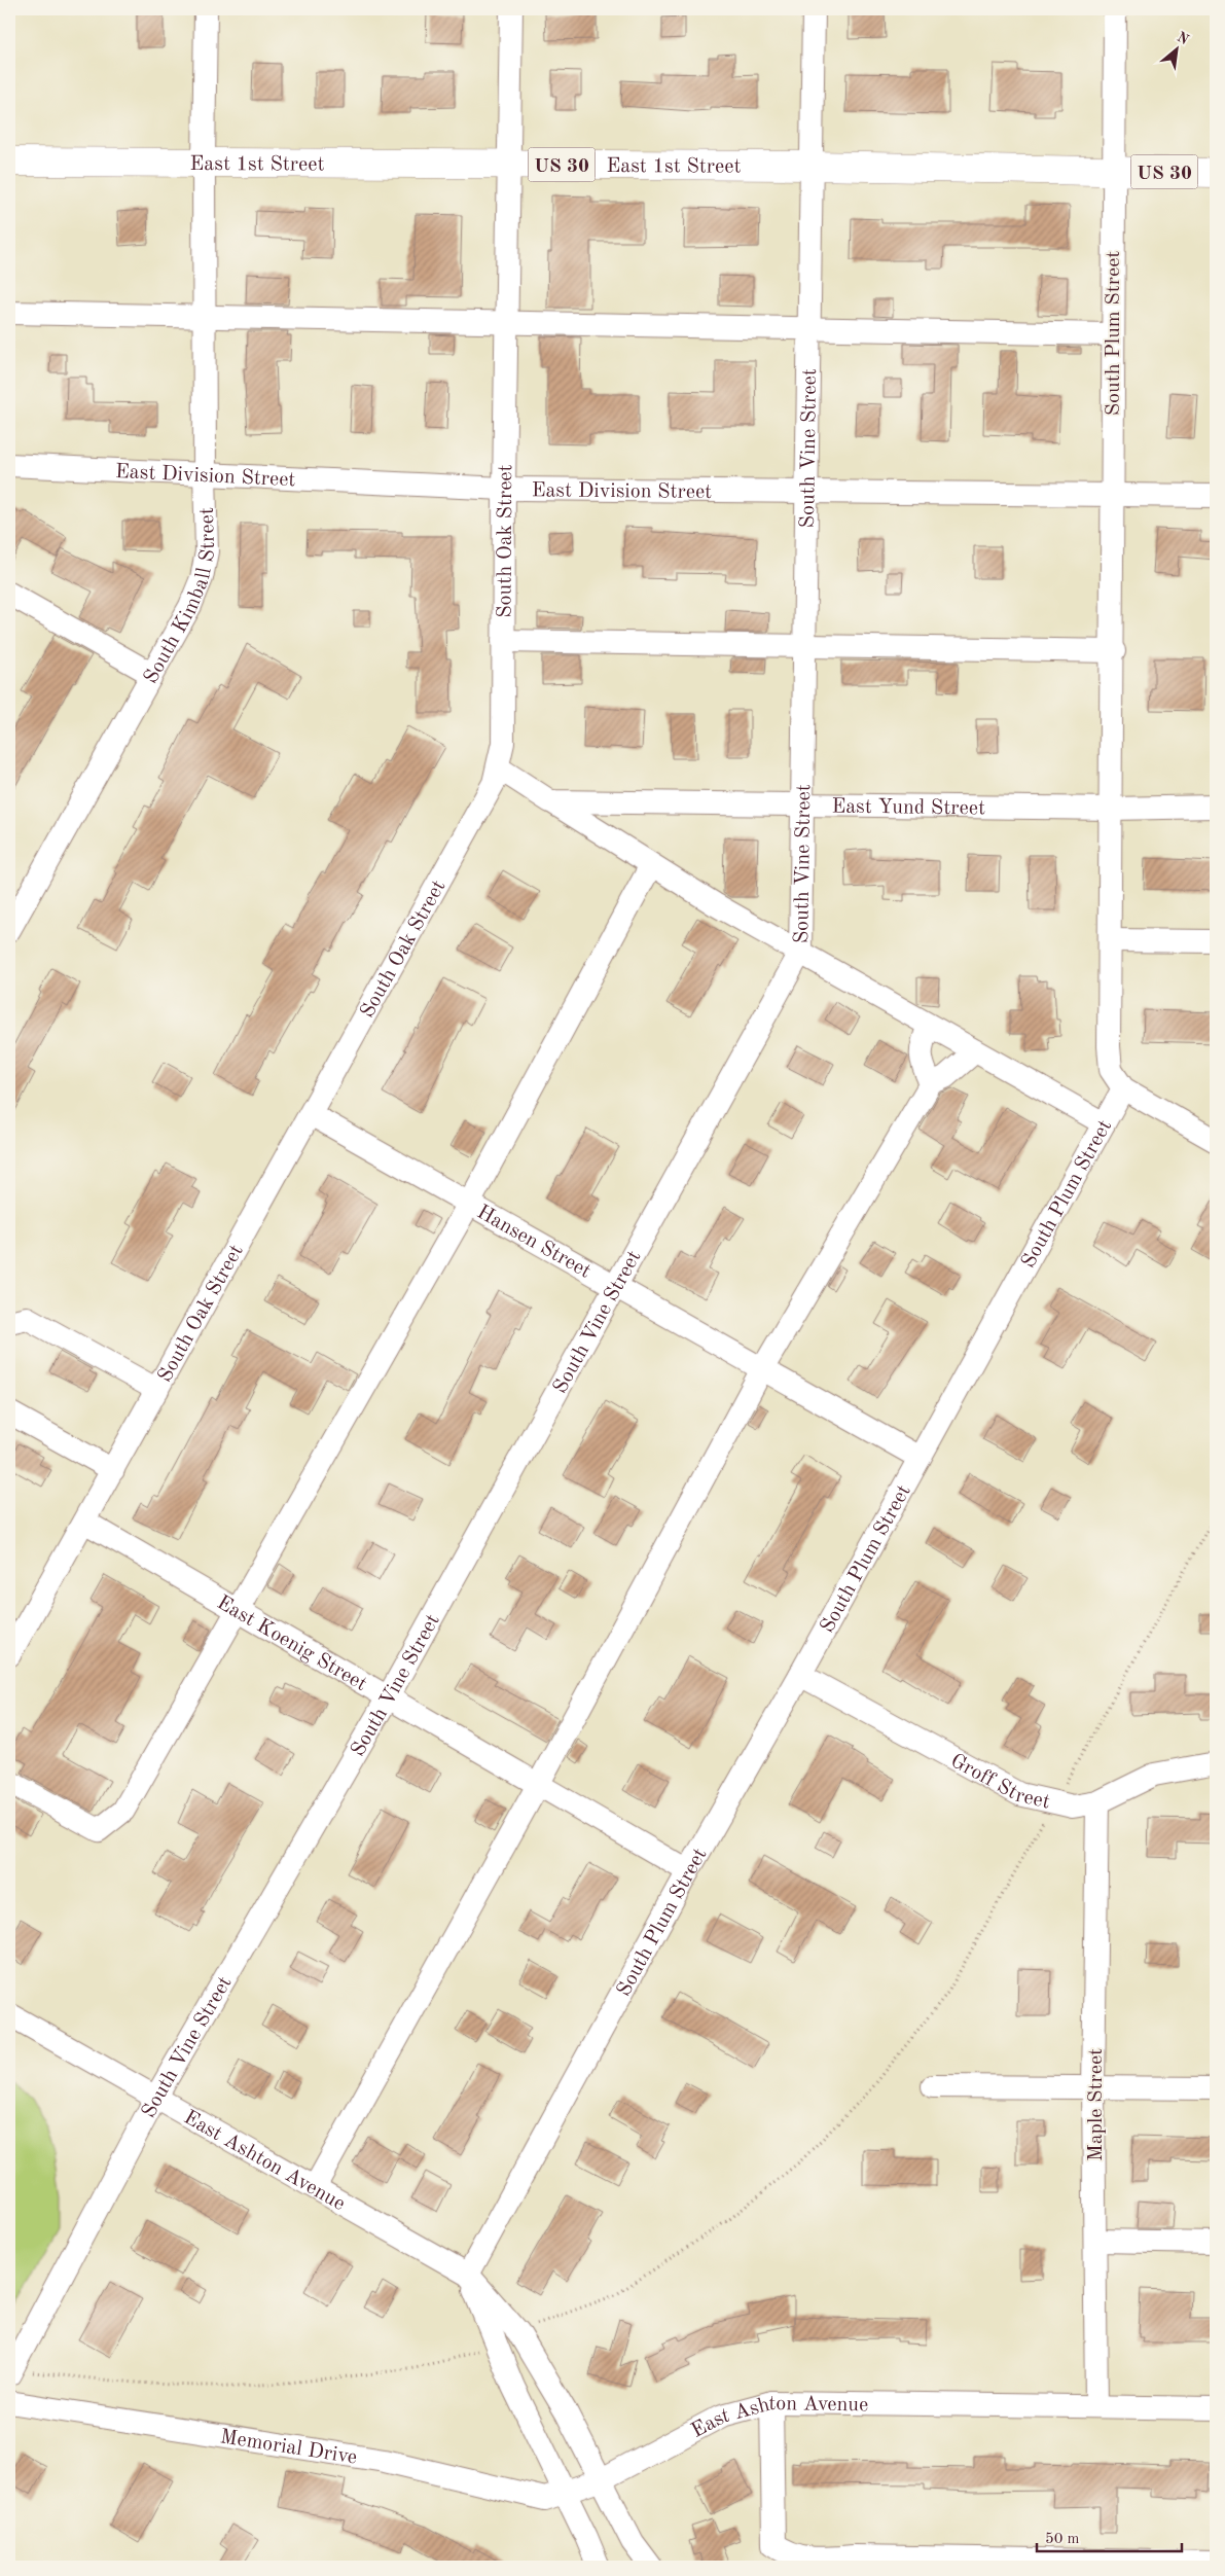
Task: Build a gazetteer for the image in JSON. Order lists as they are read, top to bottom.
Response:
{
  "streets": {
    "highway": ["East 1st Street", "US 30"],
    "street": [
      "South Plum Street",
      "South Vine Street",
      "East Division Street",
      "South Oak Street",
      "South Kimball Street",
      "East Yund Street",
      "Hansen Street",
      "East Koenig Street",
      "Groff Street",
      "Maple Street",
      "East Ashton Avenue",
      "Memorial Drive"
    ]
  },
  "crossings": [
    ["East 1st Street", "South Plum Street"],
    ["East 1st Street", "South Vine Street"],
    ["East 1st Street", "South Oak Street"],
    ["East 1st Street", "South Kimball Street"],
    ["South Plum Street", "East Division Street"],
    ["South Plum Street", "East Yund Street"],
    ["South Plum Street", "Hansen Street"],
    ["South Plum Street", "East Koenig Street"],
    ["South Plum Street", "Groff Street"],
    ["South Plum Street", "East Ashton Avenue"],
    ["South Vine Street", "East Division Street"],
    ["South Vine Street", "East Yund Street"],
    ["South Vine Street", "Hansen Street"],
    ["South Vine Street", "East Koenig Street"],
    ["South Vine Street", "East Ashton Avenue"],
    ["East Division Street", "South Oak Street"],
    ["East Division Street", "South Kimball Street"],
    ["South Oak Street", "Hansen Street"],
    ["South Oak Street", "East Koenig Street"],
    ["Groff Street", "Maple Street"],
    ["Maple Street", "East Ashton Avenue"],
    ["East Ashton Avenue", "Memorial Drive"]
  ],
  "scale_bar": "50 m",
  "north": "top right"
}
